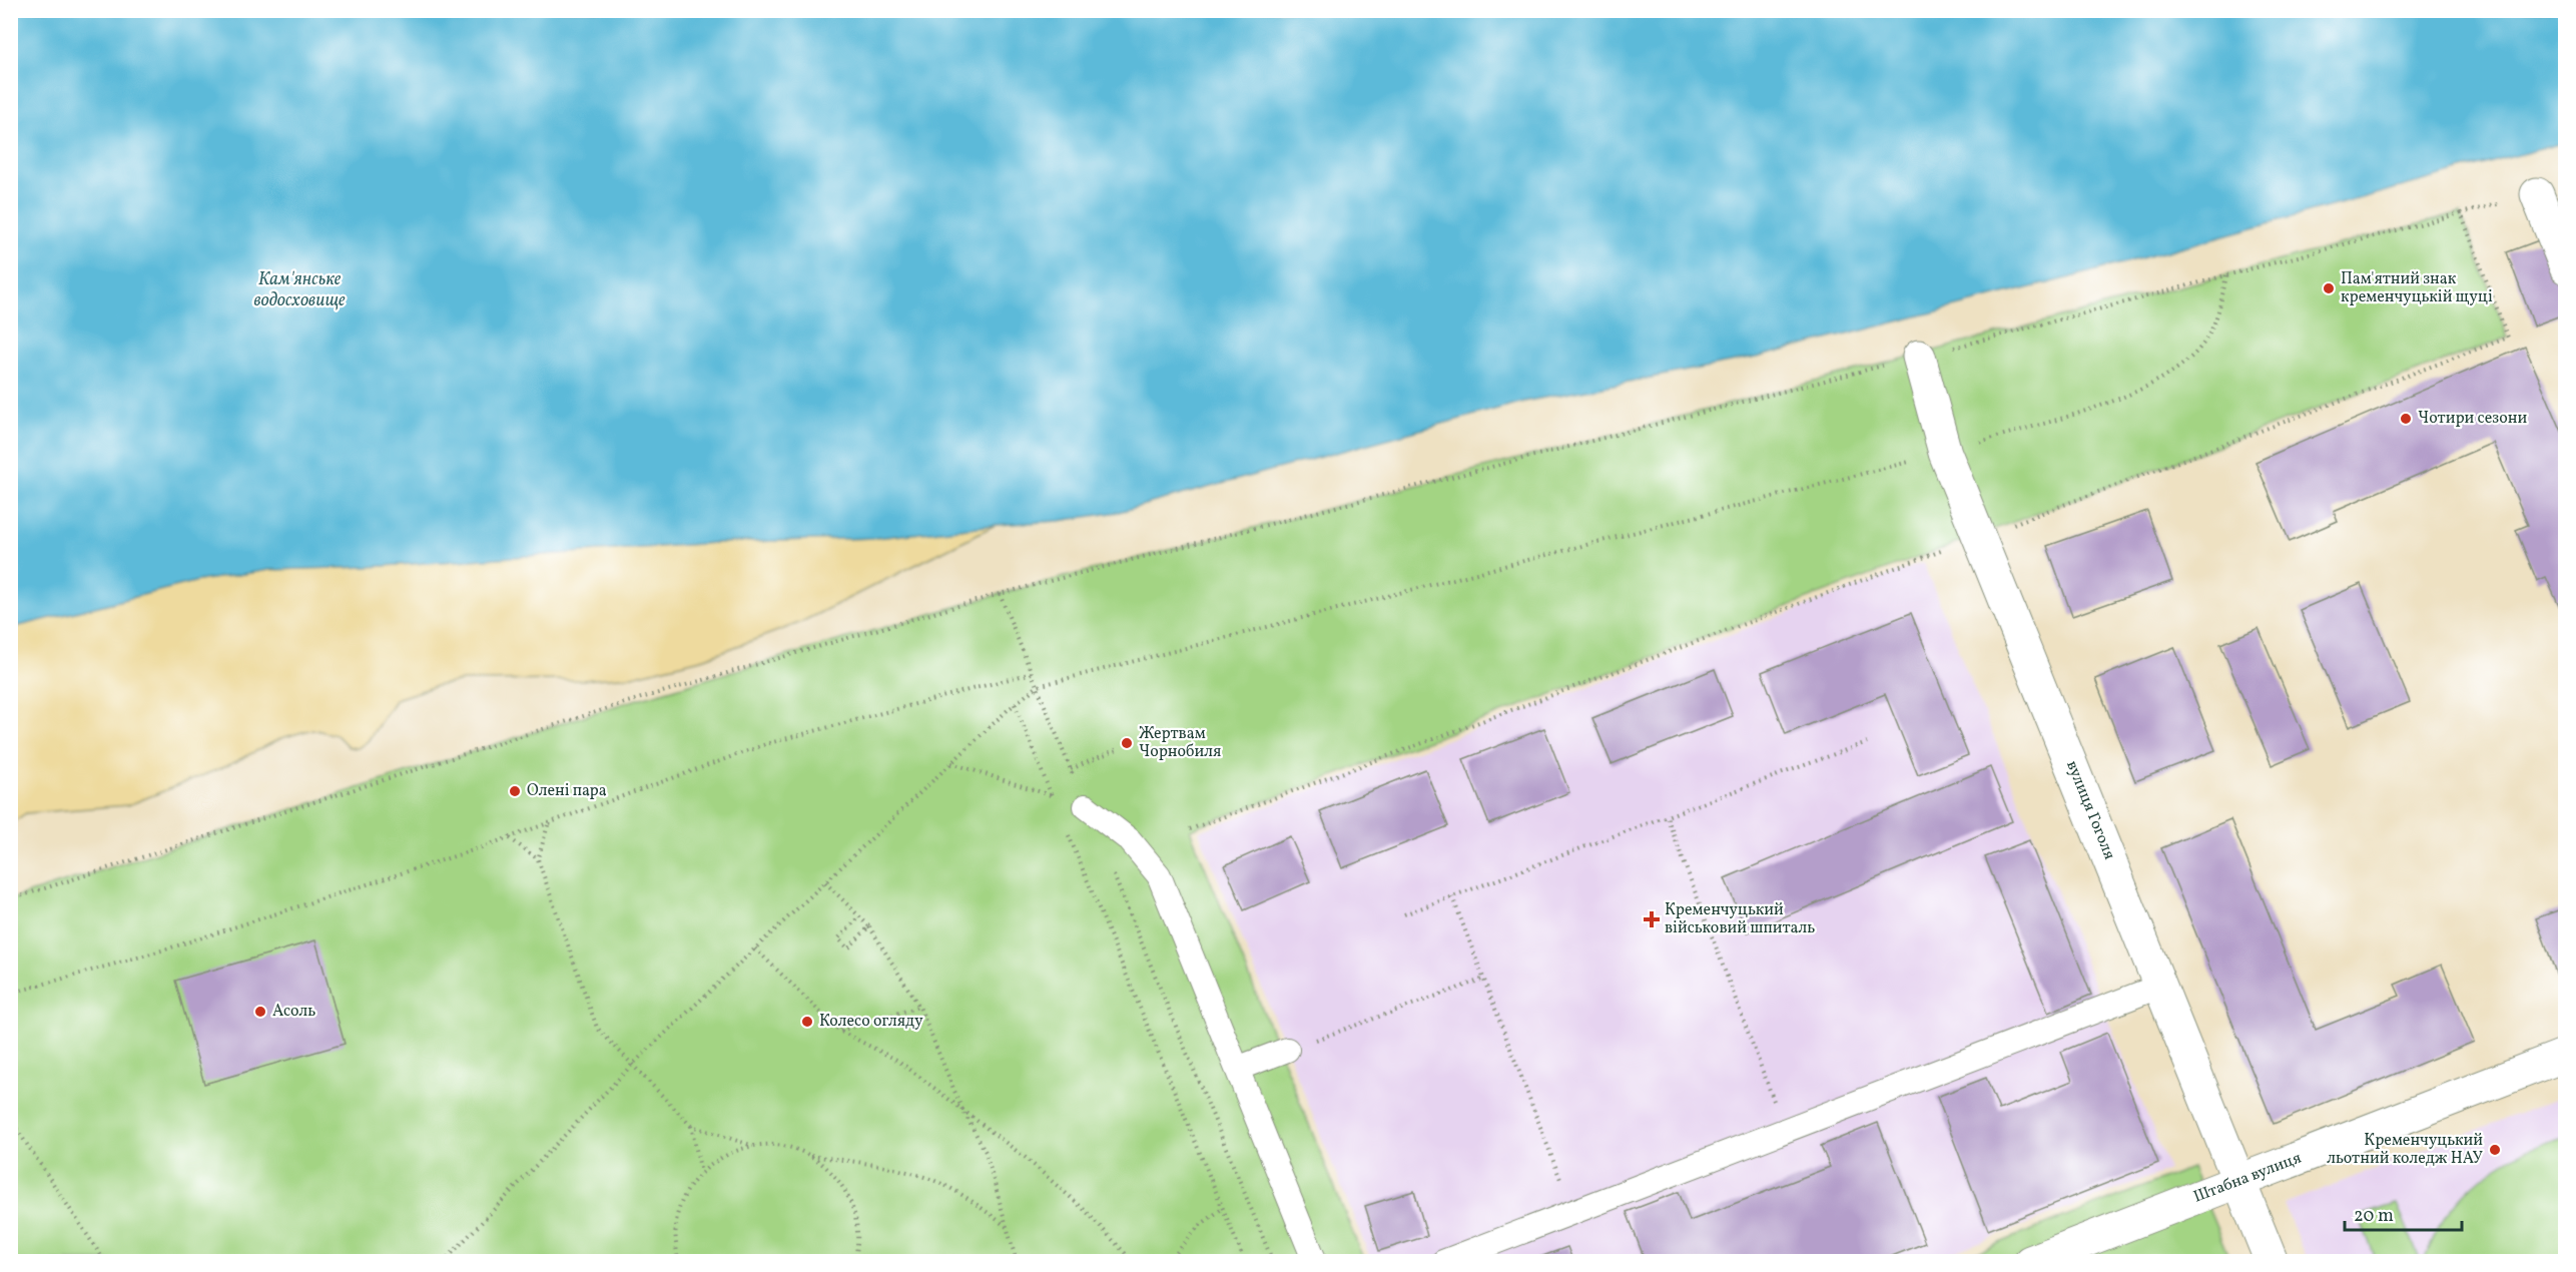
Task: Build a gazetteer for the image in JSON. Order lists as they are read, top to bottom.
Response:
{
  "streets": {
    "street": ["вулиця Гоголя", "Штабна вулиця"]
  },
  "crossings": [
    ["вулиця Гоголя", "Штабна вулиця"]
  ],
  "water": ["Кам'янське водосховище"],
  "places": {
    "other": [
      "Пам'ятний знак кременчуцькій щуці",
      "Чотири сезони",
      "Жертвам Чорнобиля",
      "Олені пара",
      "Асоль",
      "Колесо огляду",
      "Кременчуцький льотний коледж НАУ"
    ],
    "health": ["Кременчуцький військовий шпиталь"]
  },
  "scale_bar": "20 m"
}
